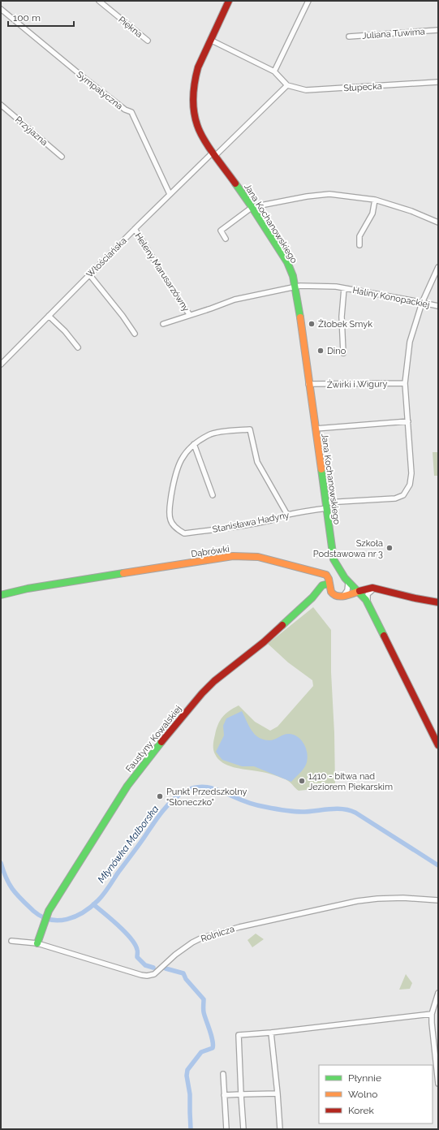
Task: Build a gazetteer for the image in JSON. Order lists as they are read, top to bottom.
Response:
{
  "streets": {
    "street": [
      "Piękna",
      "Juliana Tuwima",
      "Słupecka",
      "Sympatyczna",
      "Przyjazna",
      "Jana Kochanowskiego",
      "Włościańska",
      "Heleny Marusarzówny",
      "Haliny Konopackiej",
      "Żwirki i Wigury",
      "Stanisława Hadyny",
      "Dąbrówki",
      "Faustyny Kowalskiej",
      "Rolnicza"
    ]
  },
  "crossings": [
    ["Sympatyczna", "Włościańska"],
    ["Jana Kochanowskiego", "Włościańska"],
    ["Jana Kochanowskiego", "Haliny Konopackiej"],
    ["Jana Kochanowskiego", "Żwirki i Wigury"],
    ["Jana Kochanowskiego", "Stanisława Hadyny"],
    ["Włościańska", "Heleny Marusarzówny"],
    ["Heleny Marusarzówny", "Haliny Konopackiej"],
    ["Haliny Konopackiej", "Stanisława Hadyny"],
    ["Żwirki i Wigury", "Stanisława Hadyny"],
    ["Dąbrówki", "Faustyny Kowalskiej"],
    ["Faustyny Kowalskiej", "Rolnicza"]
  ],
  "water": ["Młynówka Malborska"],
  "places": [
    "Żłobek Smyk",
    "Dino",
    "Szkoła Podstawowa nr 3",
    "1410 - bitwa nad Jeziorem Piekarskim",
    "Punkt Przedszkolny \"Słoneczko\""
  ],
  "legend": ["Płynnie", "Wolno", "Korek"],
  "scale_bar": "100 m"
}
